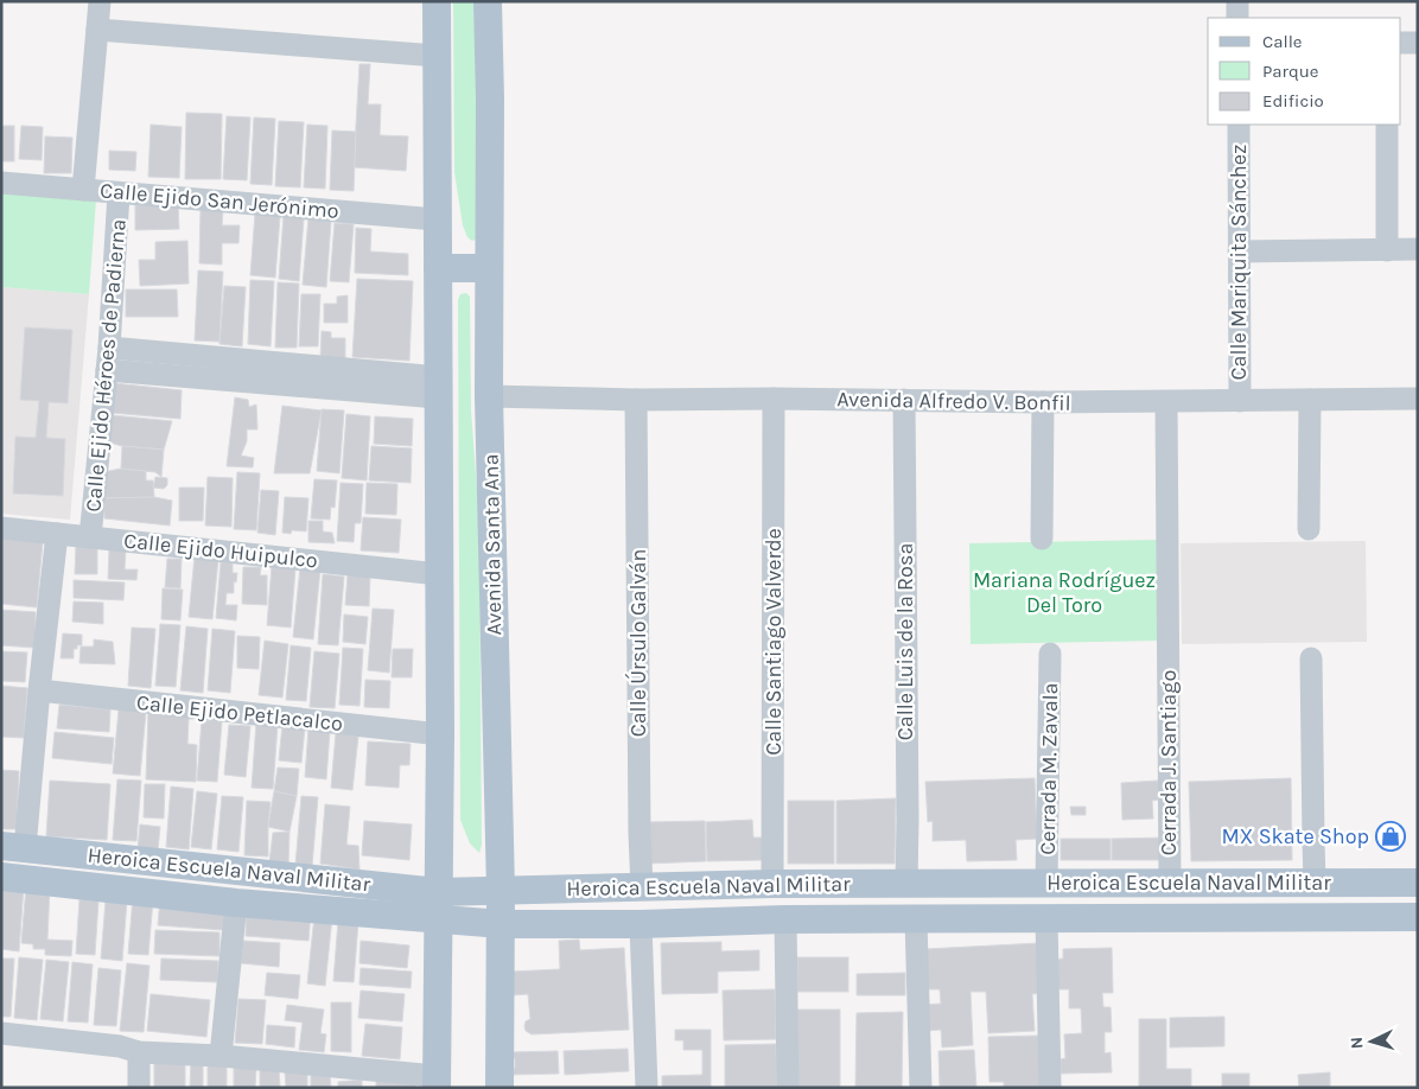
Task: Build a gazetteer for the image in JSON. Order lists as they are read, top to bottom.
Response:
{
  "streets": {
    "main road": ["Avenida Santa Ana", "Heroica Escuela Naval Militar"],
    "street": [
      "Calle Ejido San Jerónimo",
      "Calle Mariquita Sánchez",
      "Calle Ejido Héroes de Padierna",
      "Avenida Alfredo V. Bonfil",
      "Calle Ejido Huipulco",
      "Calle Santiago Valverde",
      "Calle Luis de la Rosa",
      "Calle Úrsulo Galván",
      "Calle Ejido Petlacalco",
      "Cerrada J. Santiago",
      "Cerrada M. Zavala"
    ]
  },
  "crossings": [
    ["Calle Ejido San Jerónimo", "Calle Ejido Héroes de Padierna"],
    ["Calle Mariquita Sánchez", "Avenida Alfredo V. Bonfil"],
    ["Calle Ejido Héroes de Padierna", "Calle Ejido Huipulco"],
    ["Avenida Alfredo V. Bonfil", "Avenida Santa Ana"],
    ["Avenida Alfredo V. Bonfil", "Calle Santiago Valverde"],
    ["Avenida Alfredo V. Bonfil", "Calle Luis de la Rosa"],
    ["Avenida Alfredo V. Bonfil", "Calle Úrsulo Galván"],
    ["Avenida Alfredo V. Bonfil", "Cerrada J. Santiago"],
    ["Avenida Santa Ana", "Heroica Escuela Naval Militar"],
    ["Calle Santiago Valverde", "Heroica Escuela Naval Militar"],
    ["Calle Luis de la Rosa", "Heroica Escuela Naval Militar"],
    ["Calle Úrsulo Galván", "Heroica Escuela Naval Militar"],
    ["Cerrada J. Santiago", "Heroica Escuela Naval Militar"],
    ["Cerrada M. Zavala", "Heroica Escuela Naval Militar"]
  ],
  "parks": ["Mariana Rodríguez Del Toro"],
  "places": {
    "shop": ["MX Skate Shop"]
  },
  "legend": ["Calle", "Parque", "Edificio"],
  "north": "left"
}
